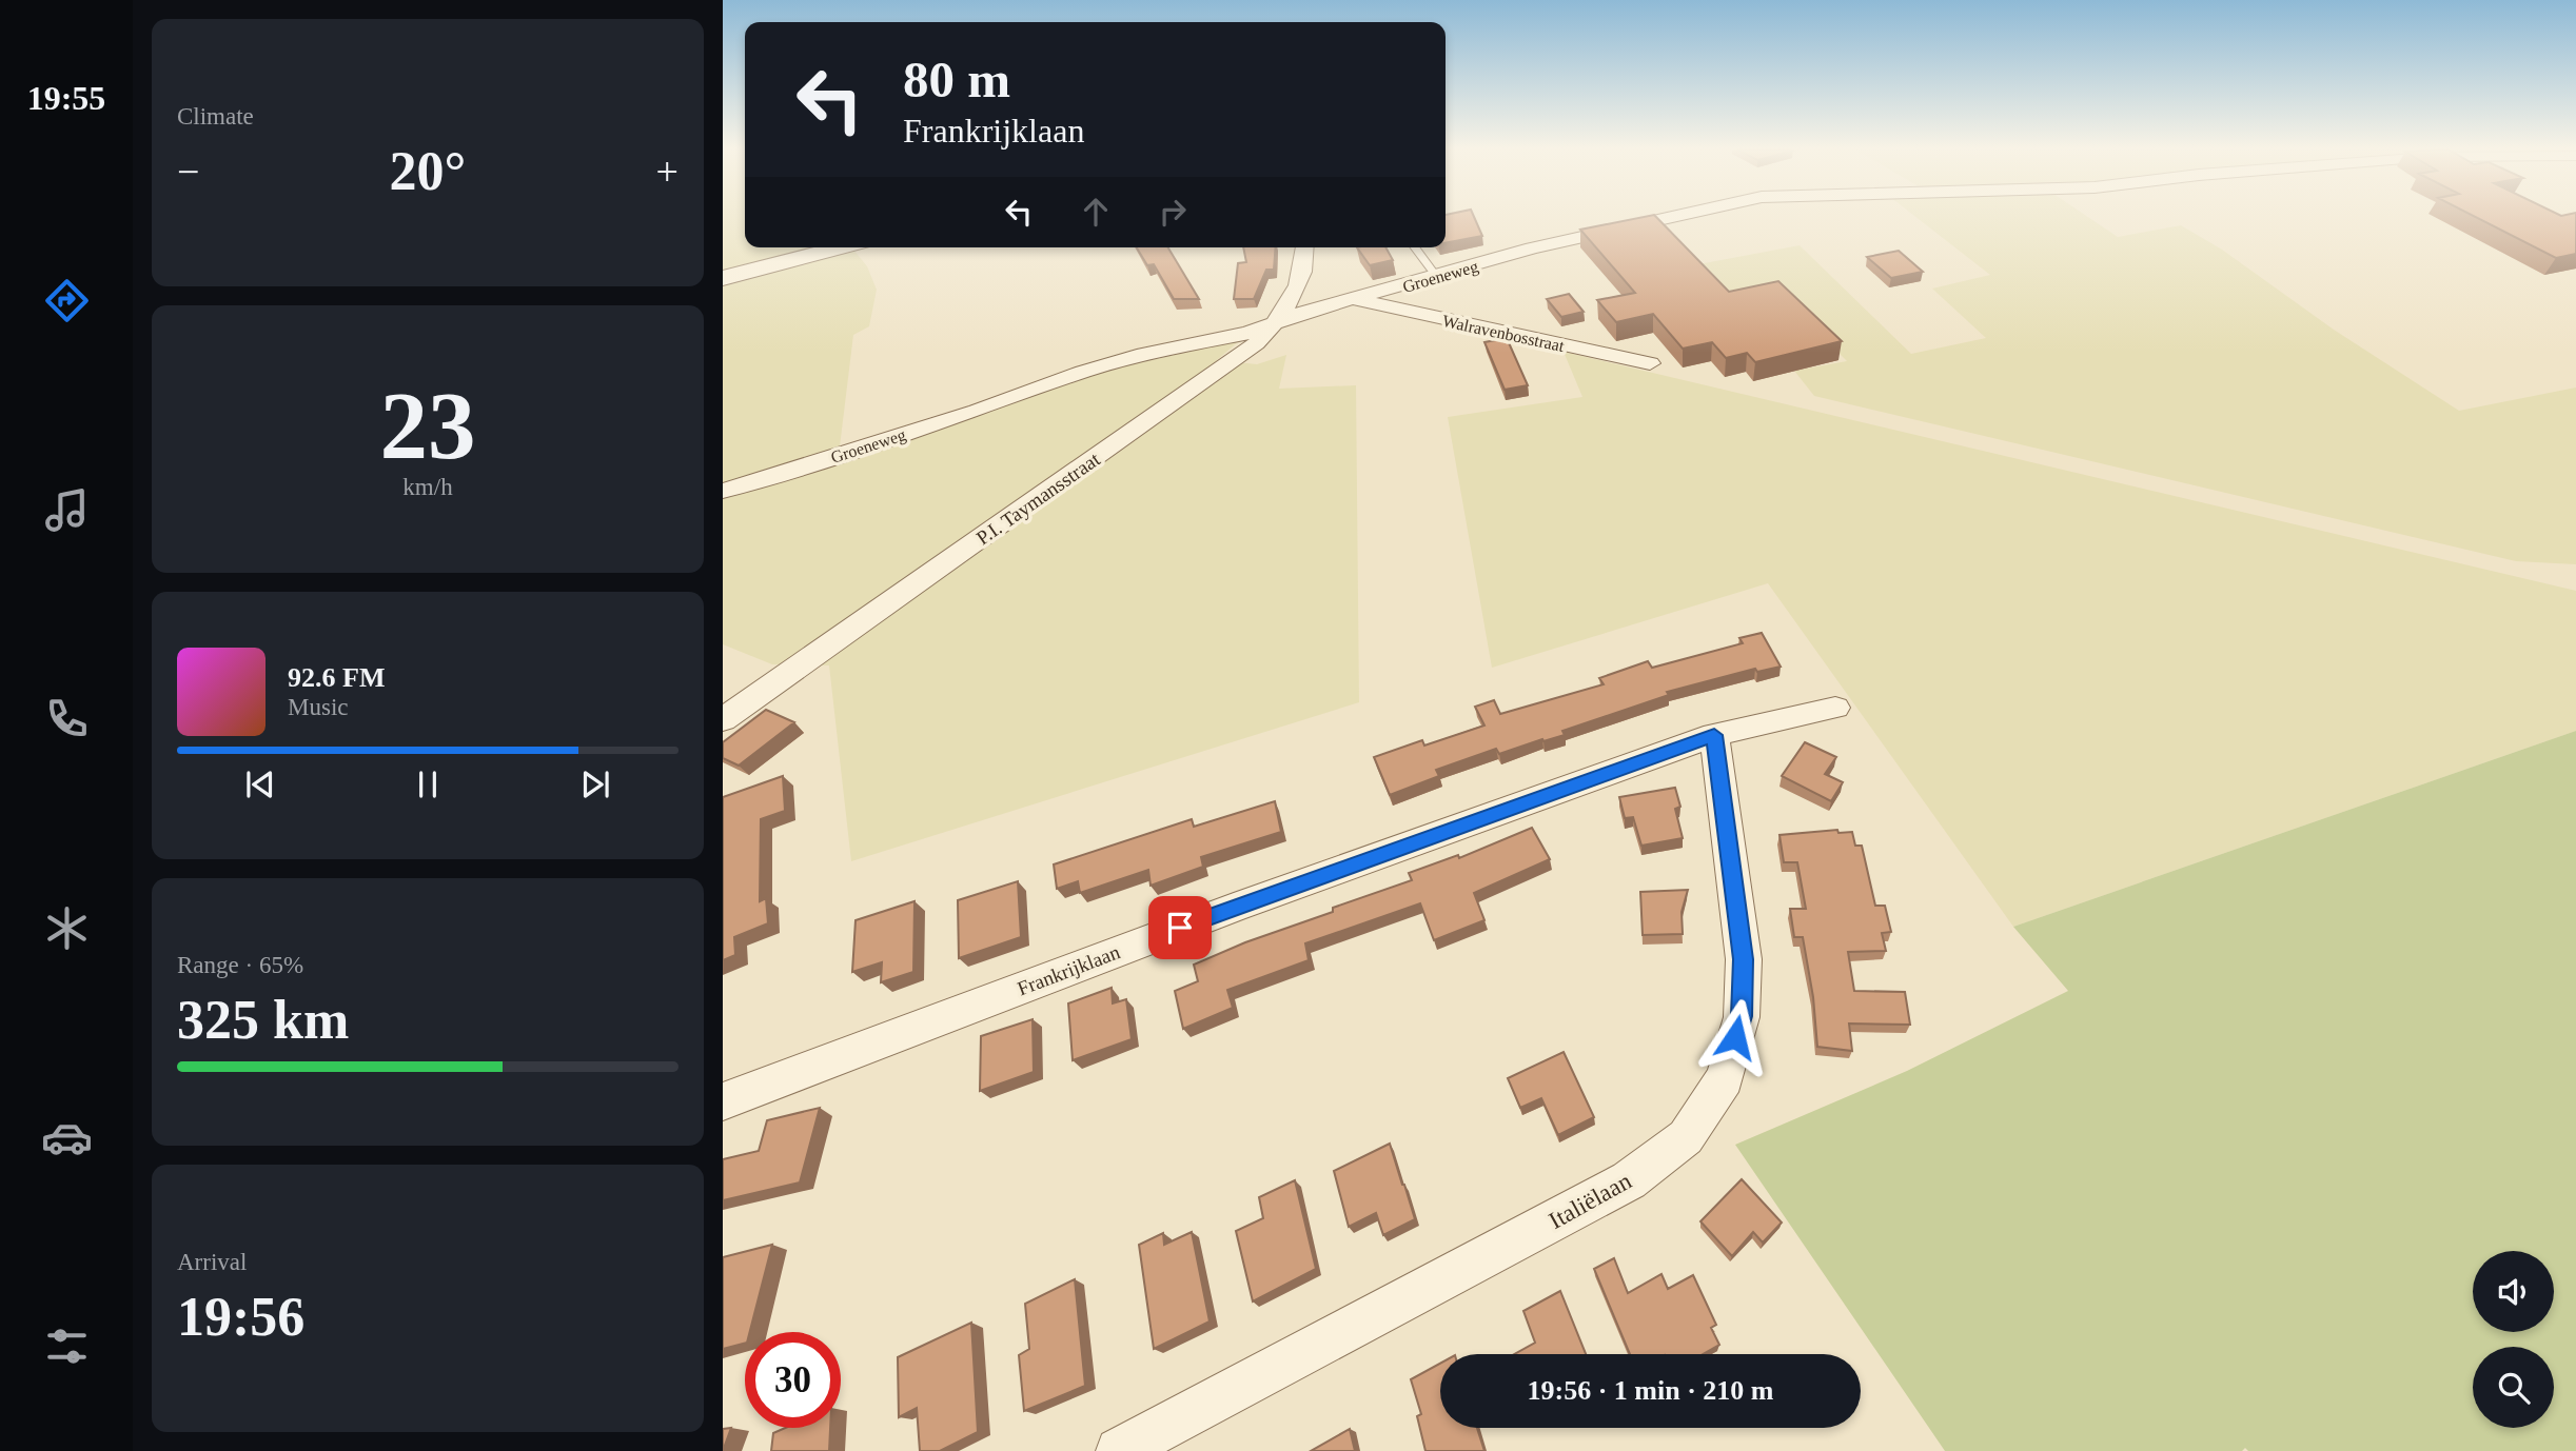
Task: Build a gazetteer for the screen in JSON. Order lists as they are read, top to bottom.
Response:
{
  "streets": {
    "street": [
      "Groeneweg",
      "Walravenbosstraat",
      "P.I. Taymansstraat",
      "Frankrijklaan",
      "Italiëlaan"
    ]
  },
  "crossings": [
    ["Groeneweg", "Walravenbosstraat"],
    ["Groeneweg", "P.I. Taymansstraat"],
    ["Frankrijklaan", "Italiëlaan"]
  ],
  "page": {
    "tabs": "19:55",
    "tile": [
      "Climate",
      ["23", "km/h"],
      ["Range · 65%", "325 km"],
      ["Arrival", "19:56"]
    ],
    "turn": ["80 m", "Frankrijklaan"],
    "heat": ["−", "20°", "+"],
    "song": ["92.6 FM", "Music"],
    "limit": "30",
    "trip": "19:56 · 1 min · 210 m"
  }
}
